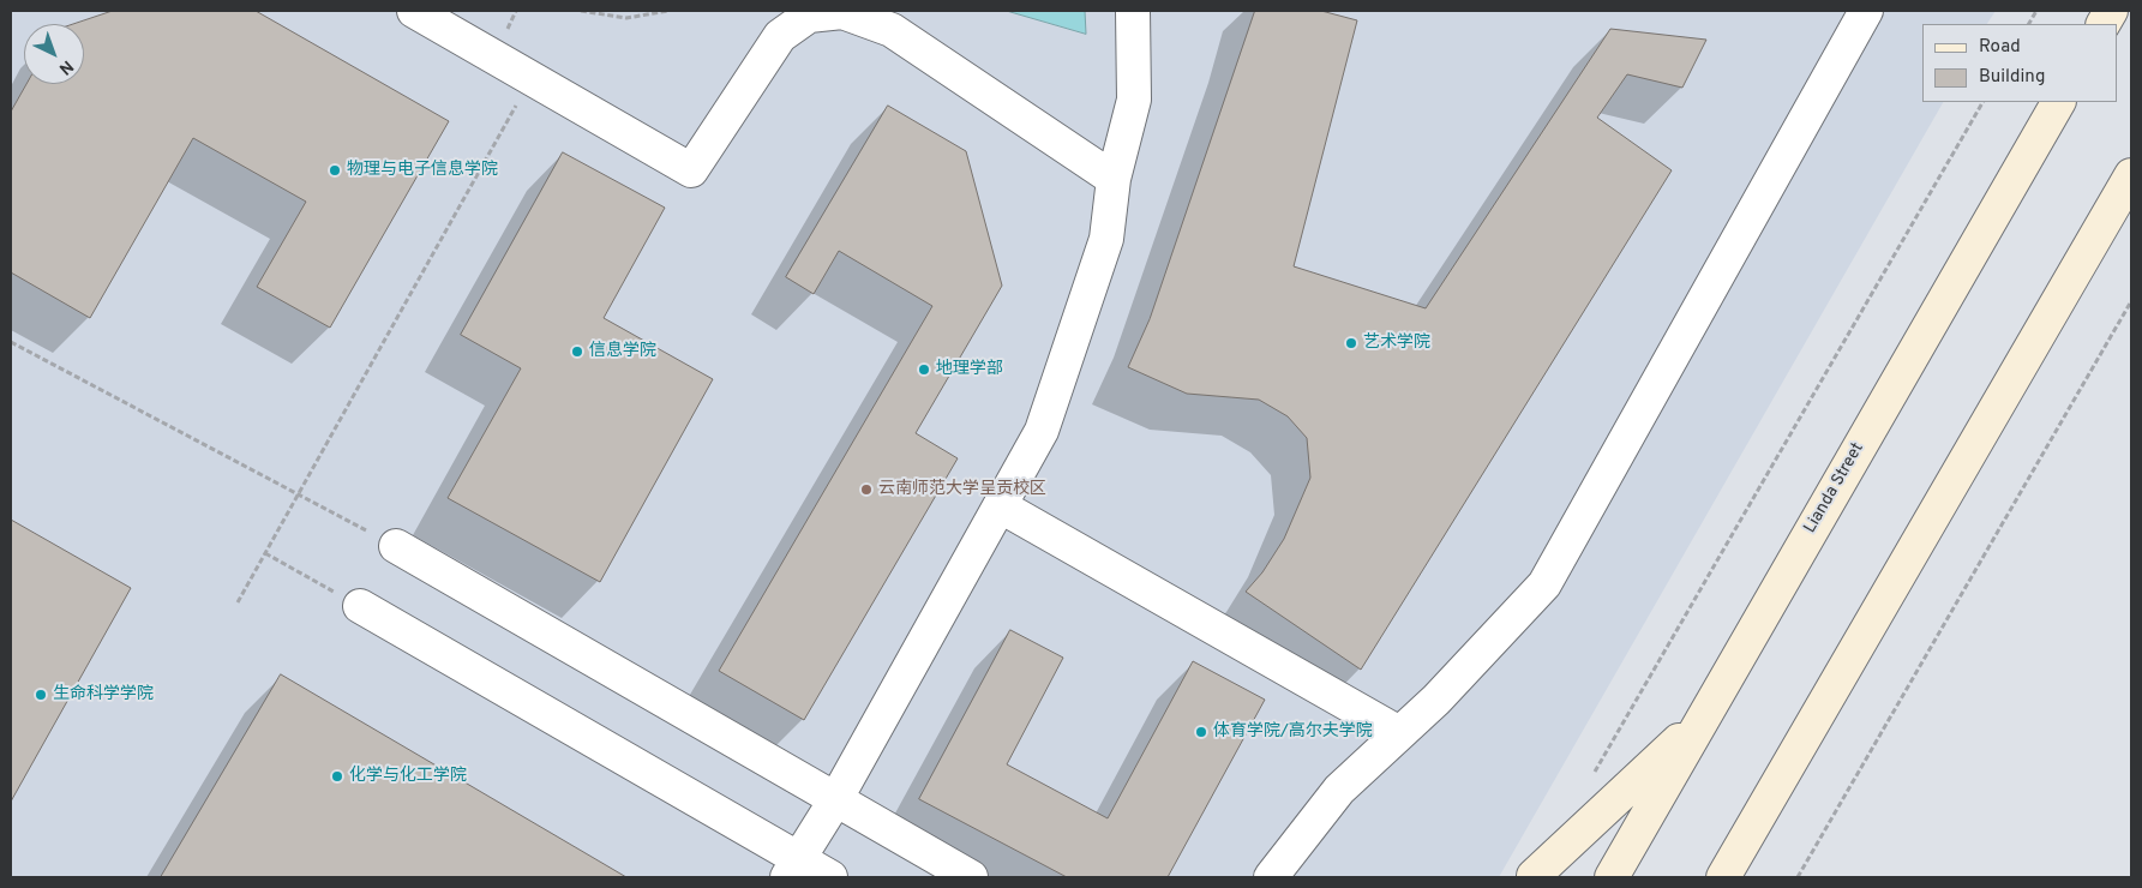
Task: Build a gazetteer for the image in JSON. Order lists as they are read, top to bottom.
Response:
{
  "streets": {
    "main road": ["Lianda Street"]
  },
  "places": [
    "物理与电子信息学院",
    "艺术学院",
    "信息学院",
    "地理学部",
    "云南师范大学呈贡校区",
    "生命科学学院",
    "体育学院/高尔夫学院",
    "化学与化工学院"
  ],
  "legend": ["Road", "Building"],
  "north": "bottom right"
}
